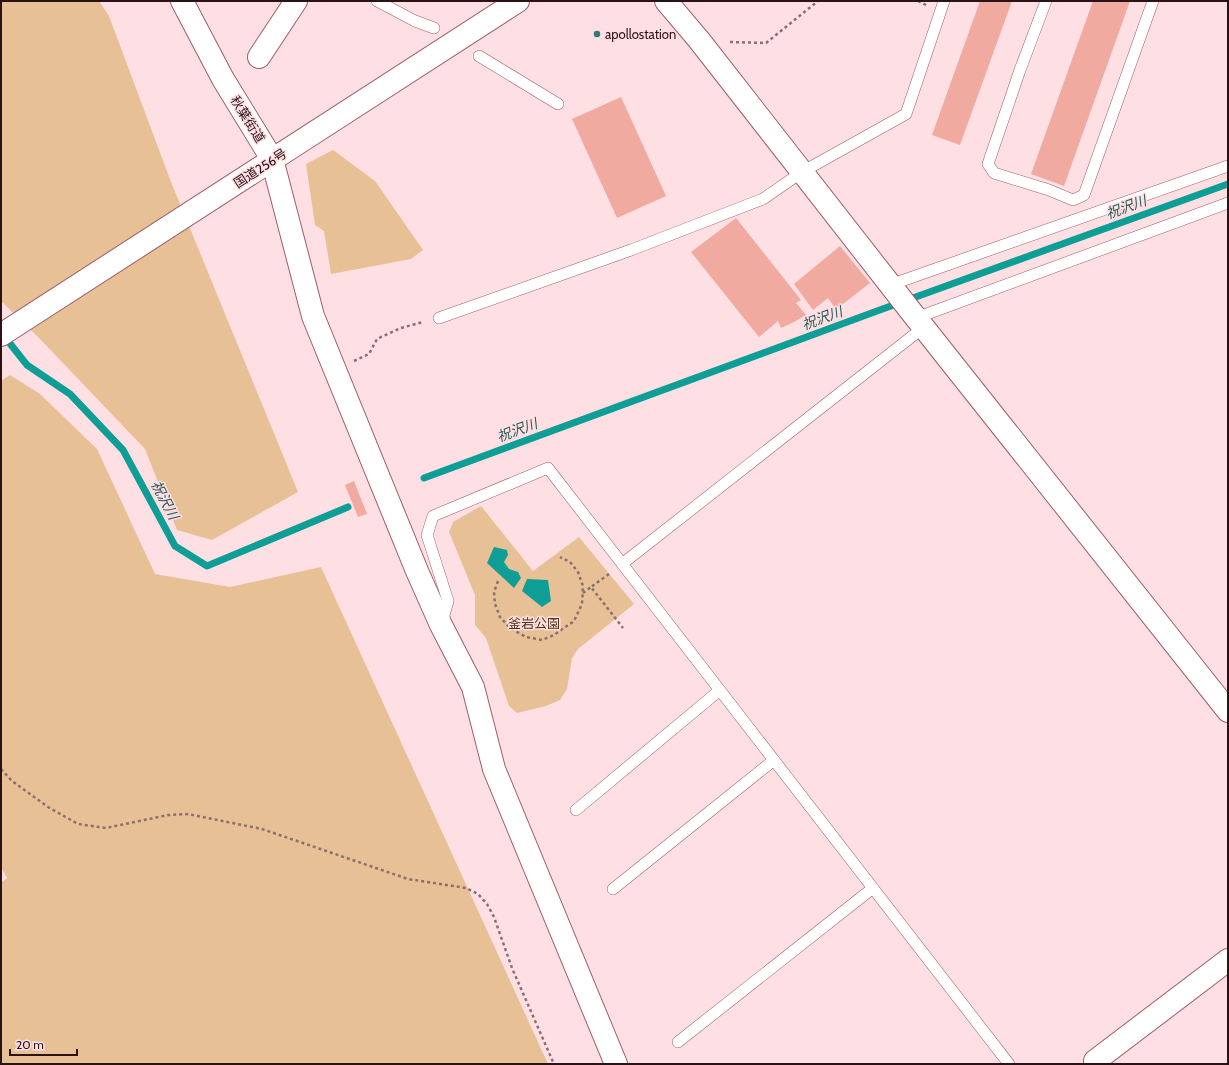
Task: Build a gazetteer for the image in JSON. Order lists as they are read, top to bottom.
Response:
{
  "streets": {
    "main road": ["秋葉街道", "国道256号"]
  },
  "crossings": [
    ["秋葉街道", "国道256号"]
  ],
  "water": ["祝沢川"],
  "parks": ["釜岩公園"],
  "places": ["apollostation"],
  "scale_bar": "20 m"
}
